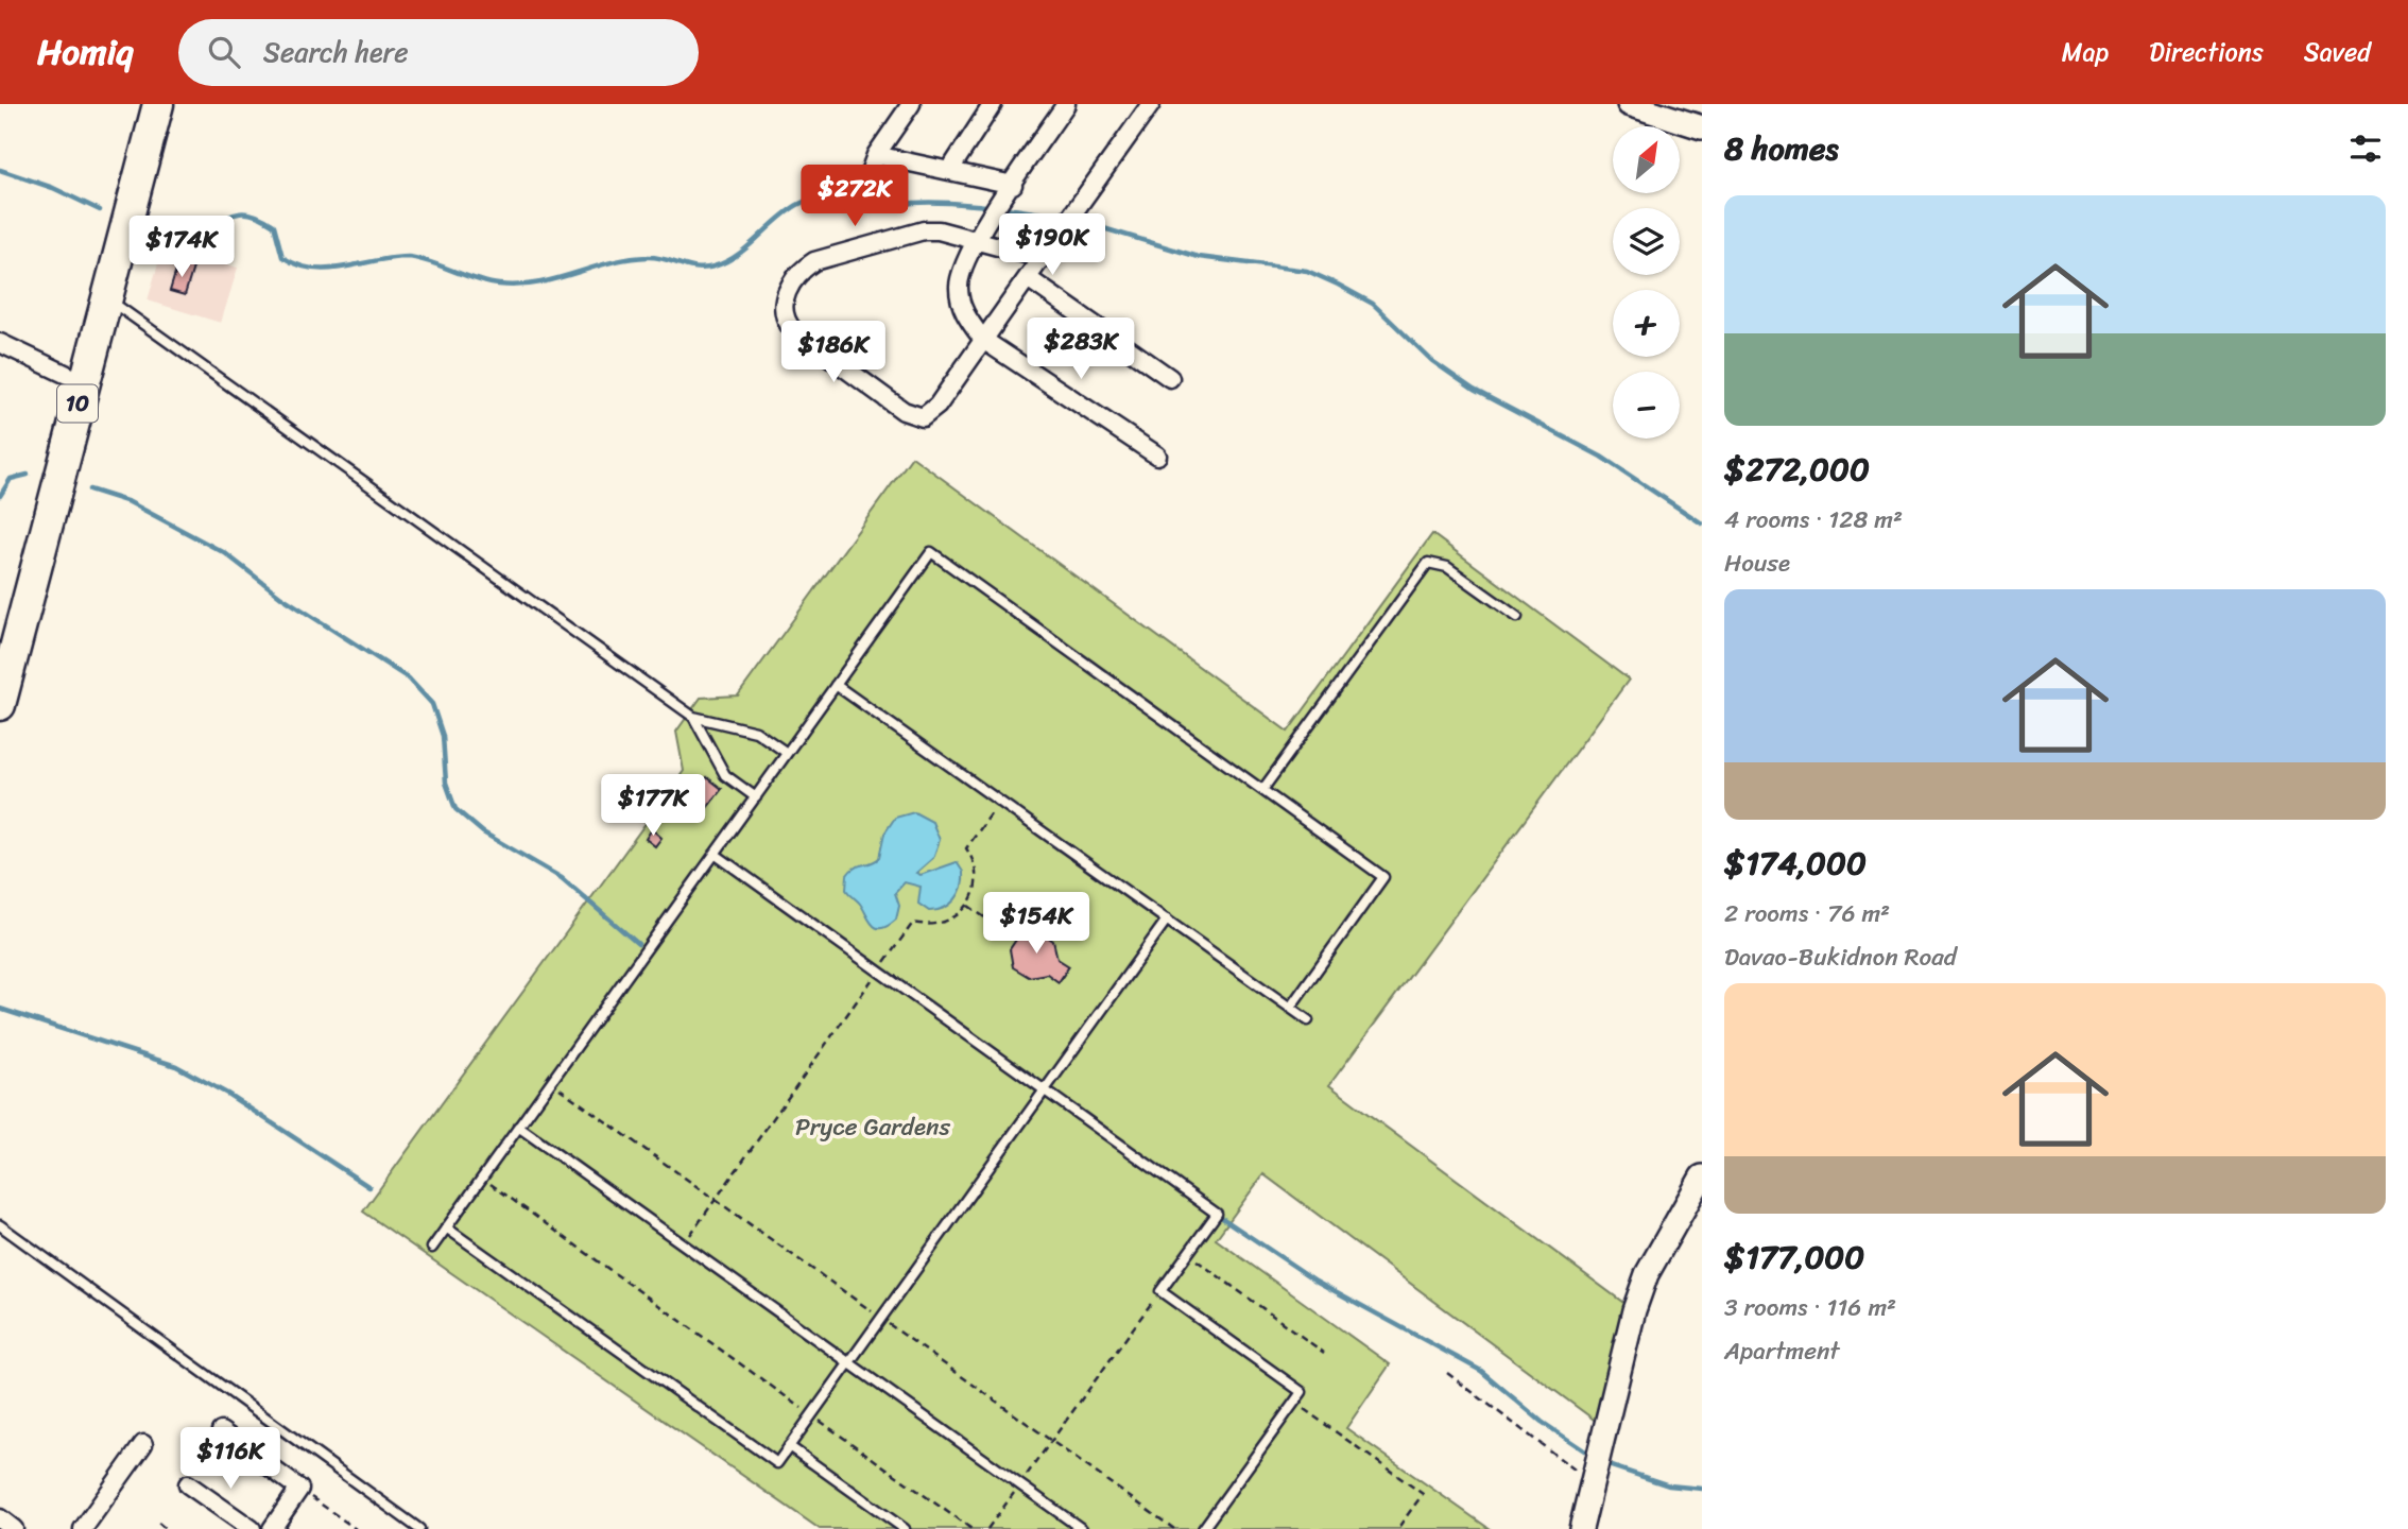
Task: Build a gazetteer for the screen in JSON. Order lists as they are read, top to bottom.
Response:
{
  "streets": {
    "highway": ["10"]
  },
  "parks": ["Pryce Gardens"],
  "north": "top right",
  "page": {
    "header": "Homiq",
    "search": "Search here",
    "nav": ["Map", "Directions", "Saved"],
    "heading": "8 homes",
    "map_buttons": ["+", "−"],
    "price": [
      "$272K",
      "$190K",
      "$174K",
      "$283K",
      "$186K",
      "$177K",
      "$154K",
      "$116K"
    ],
    "list": [
      {
        "name": "$272,000",
        "note": "4 rooms · 128 m² · House"
      },
      {
        "name": "$174,000",
        "note": "2 rooms · 76 m² · Davao-Bukidnon Road"
      },
      {
        "name": "$177,000",
        "note": "3 rooms · 116 m² · Apartment"
      }
    ]
  }
}
